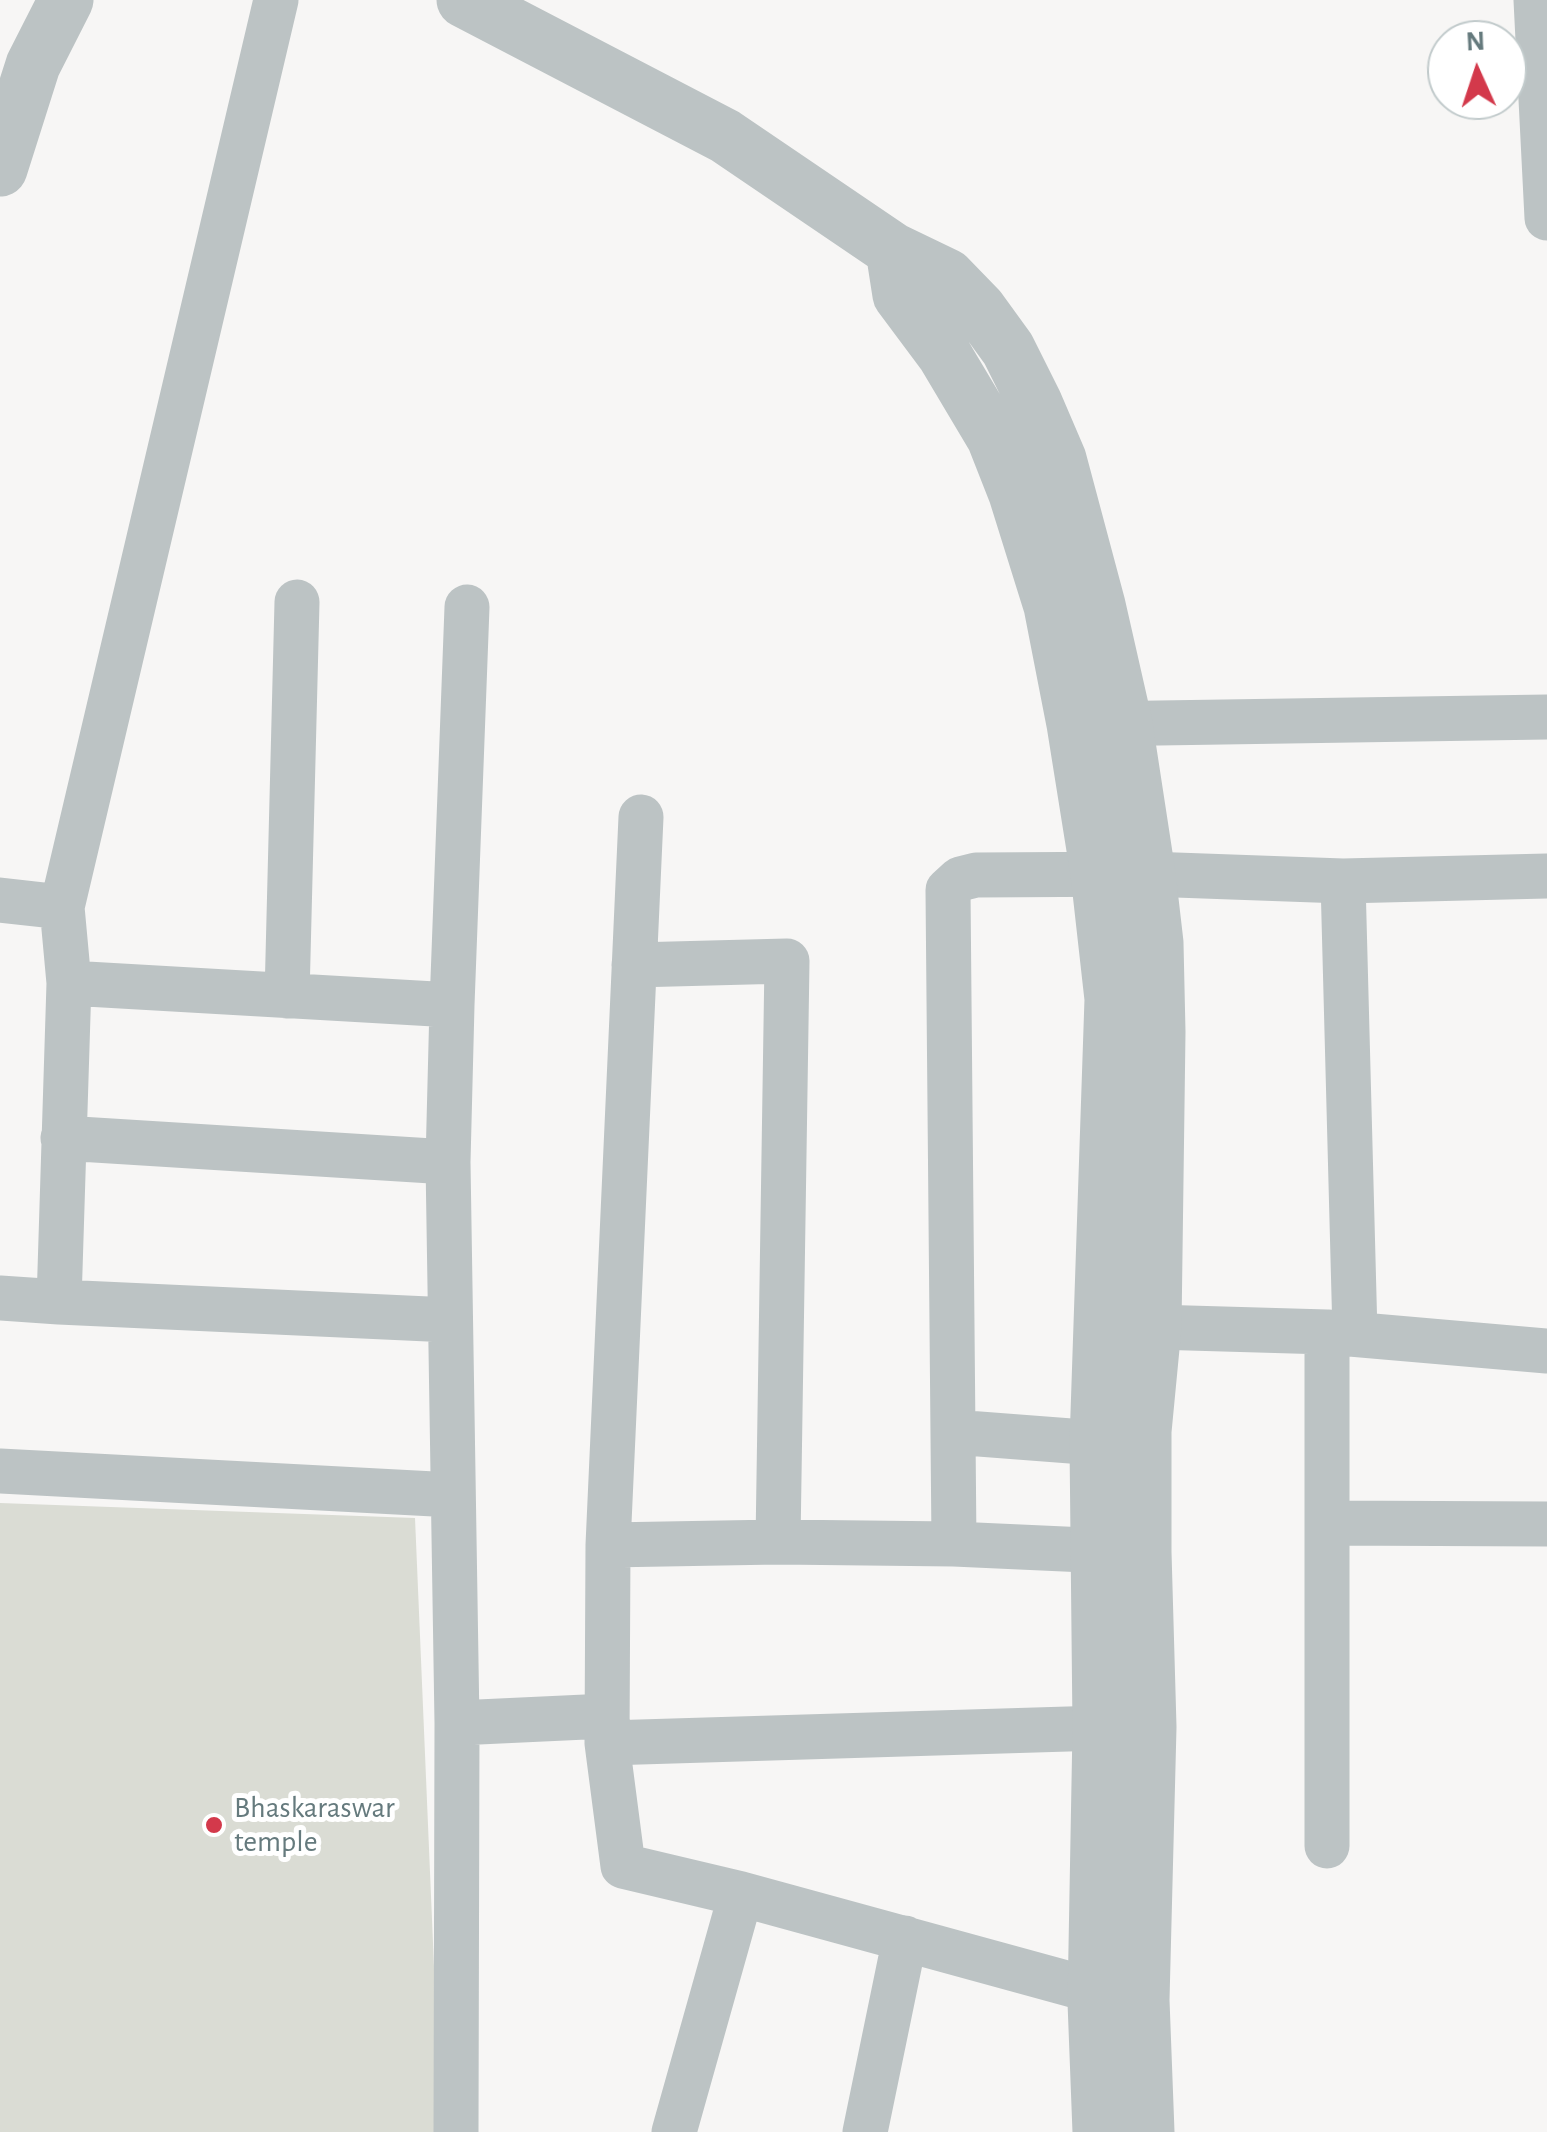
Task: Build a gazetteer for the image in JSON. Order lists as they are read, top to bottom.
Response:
{
  "places": ["Bhaskaraswar temple"],
  "north": "top"
}
